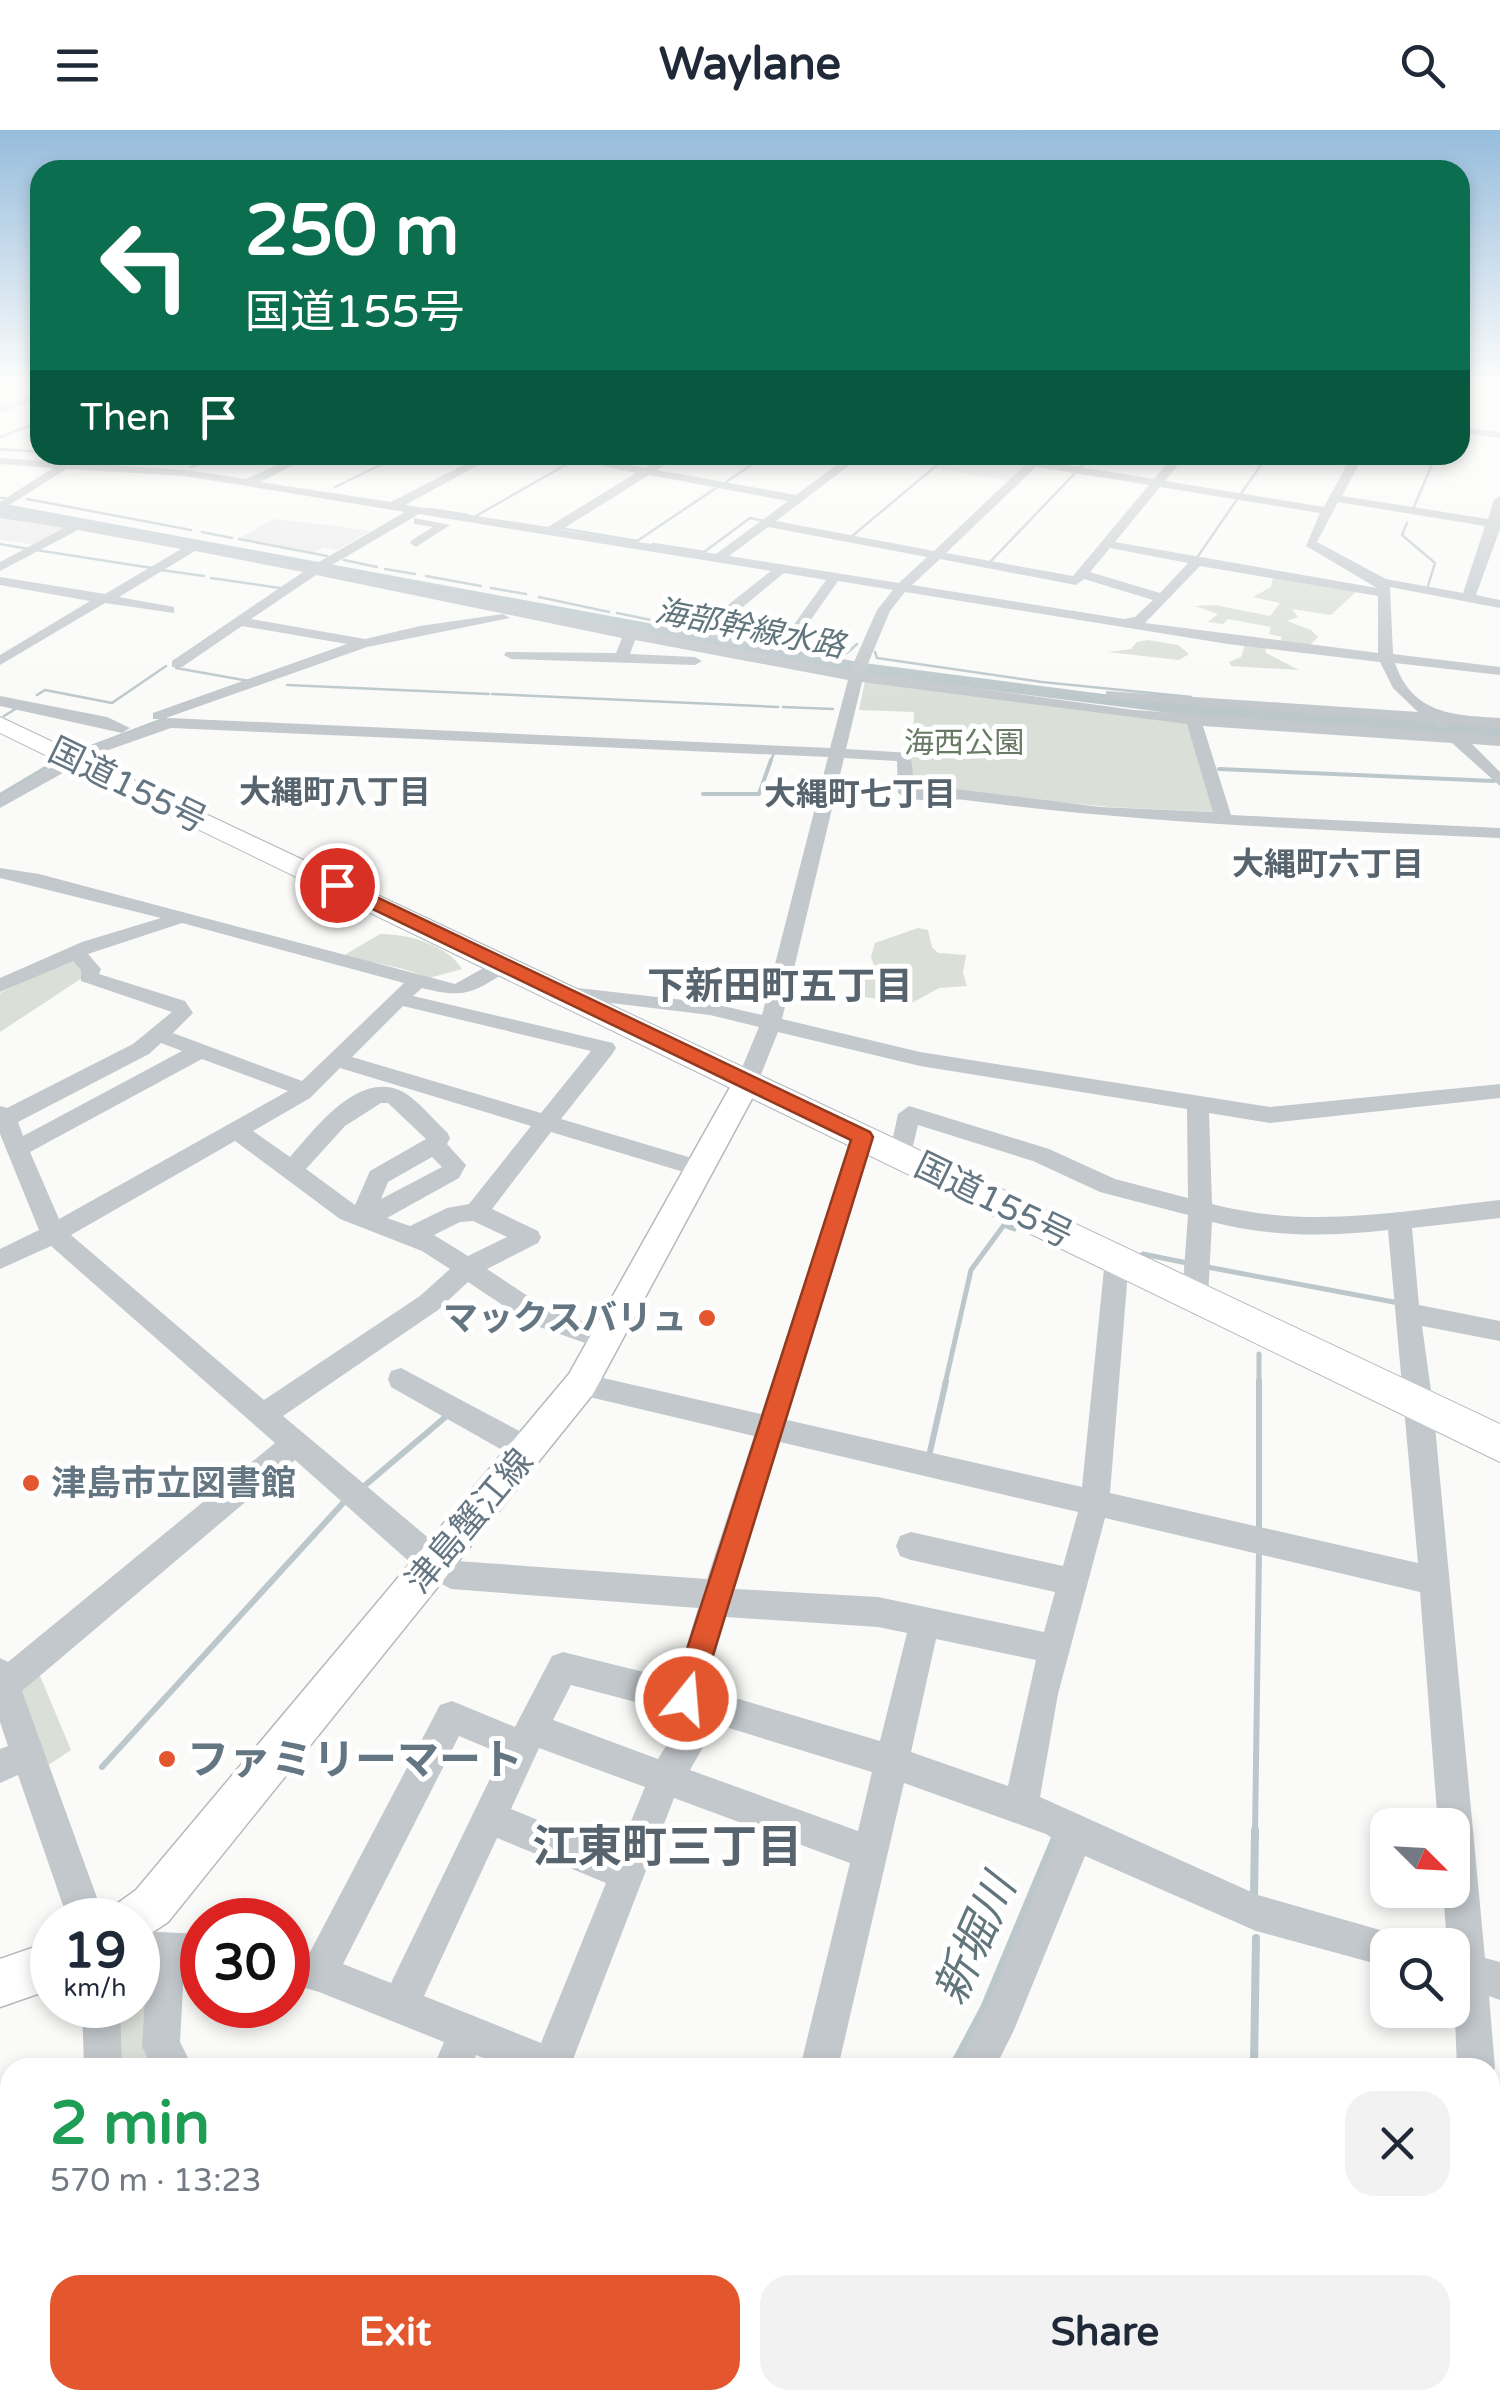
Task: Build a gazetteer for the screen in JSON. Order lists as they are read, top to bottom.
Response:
{
  "streets": {
    "highway": ["国道155号"],
    "main road": ["津島蟹江線"]
  },
  "crossings": [
    ["国道155号", "津島蟹江線"]
  ],
  "districts": [
    "大縄町八丁目",
    "大縄町七丁目",
    "大縄町六丁目",
    "下新田町五丁目",
    "江東町三丁目"
  ],
  "water": ["海部幹線水路", "新堀川"],
  "parks": ["海西公園"],
  "places": ["マックスバリュ", "津島市立図書館", "ファミリーマート"],
  "north": "bottom right",
  "page": {
    "header": "Waylane",
    "turn": ["250 m", "国道155号"],
    "then": "Then",
    "speed": "19 km/h",
    "limit": "30",
    "heading": ["2 min", "570 m · 13:23"],
    "buttons": ["Exit", "Share"]
  }
}
